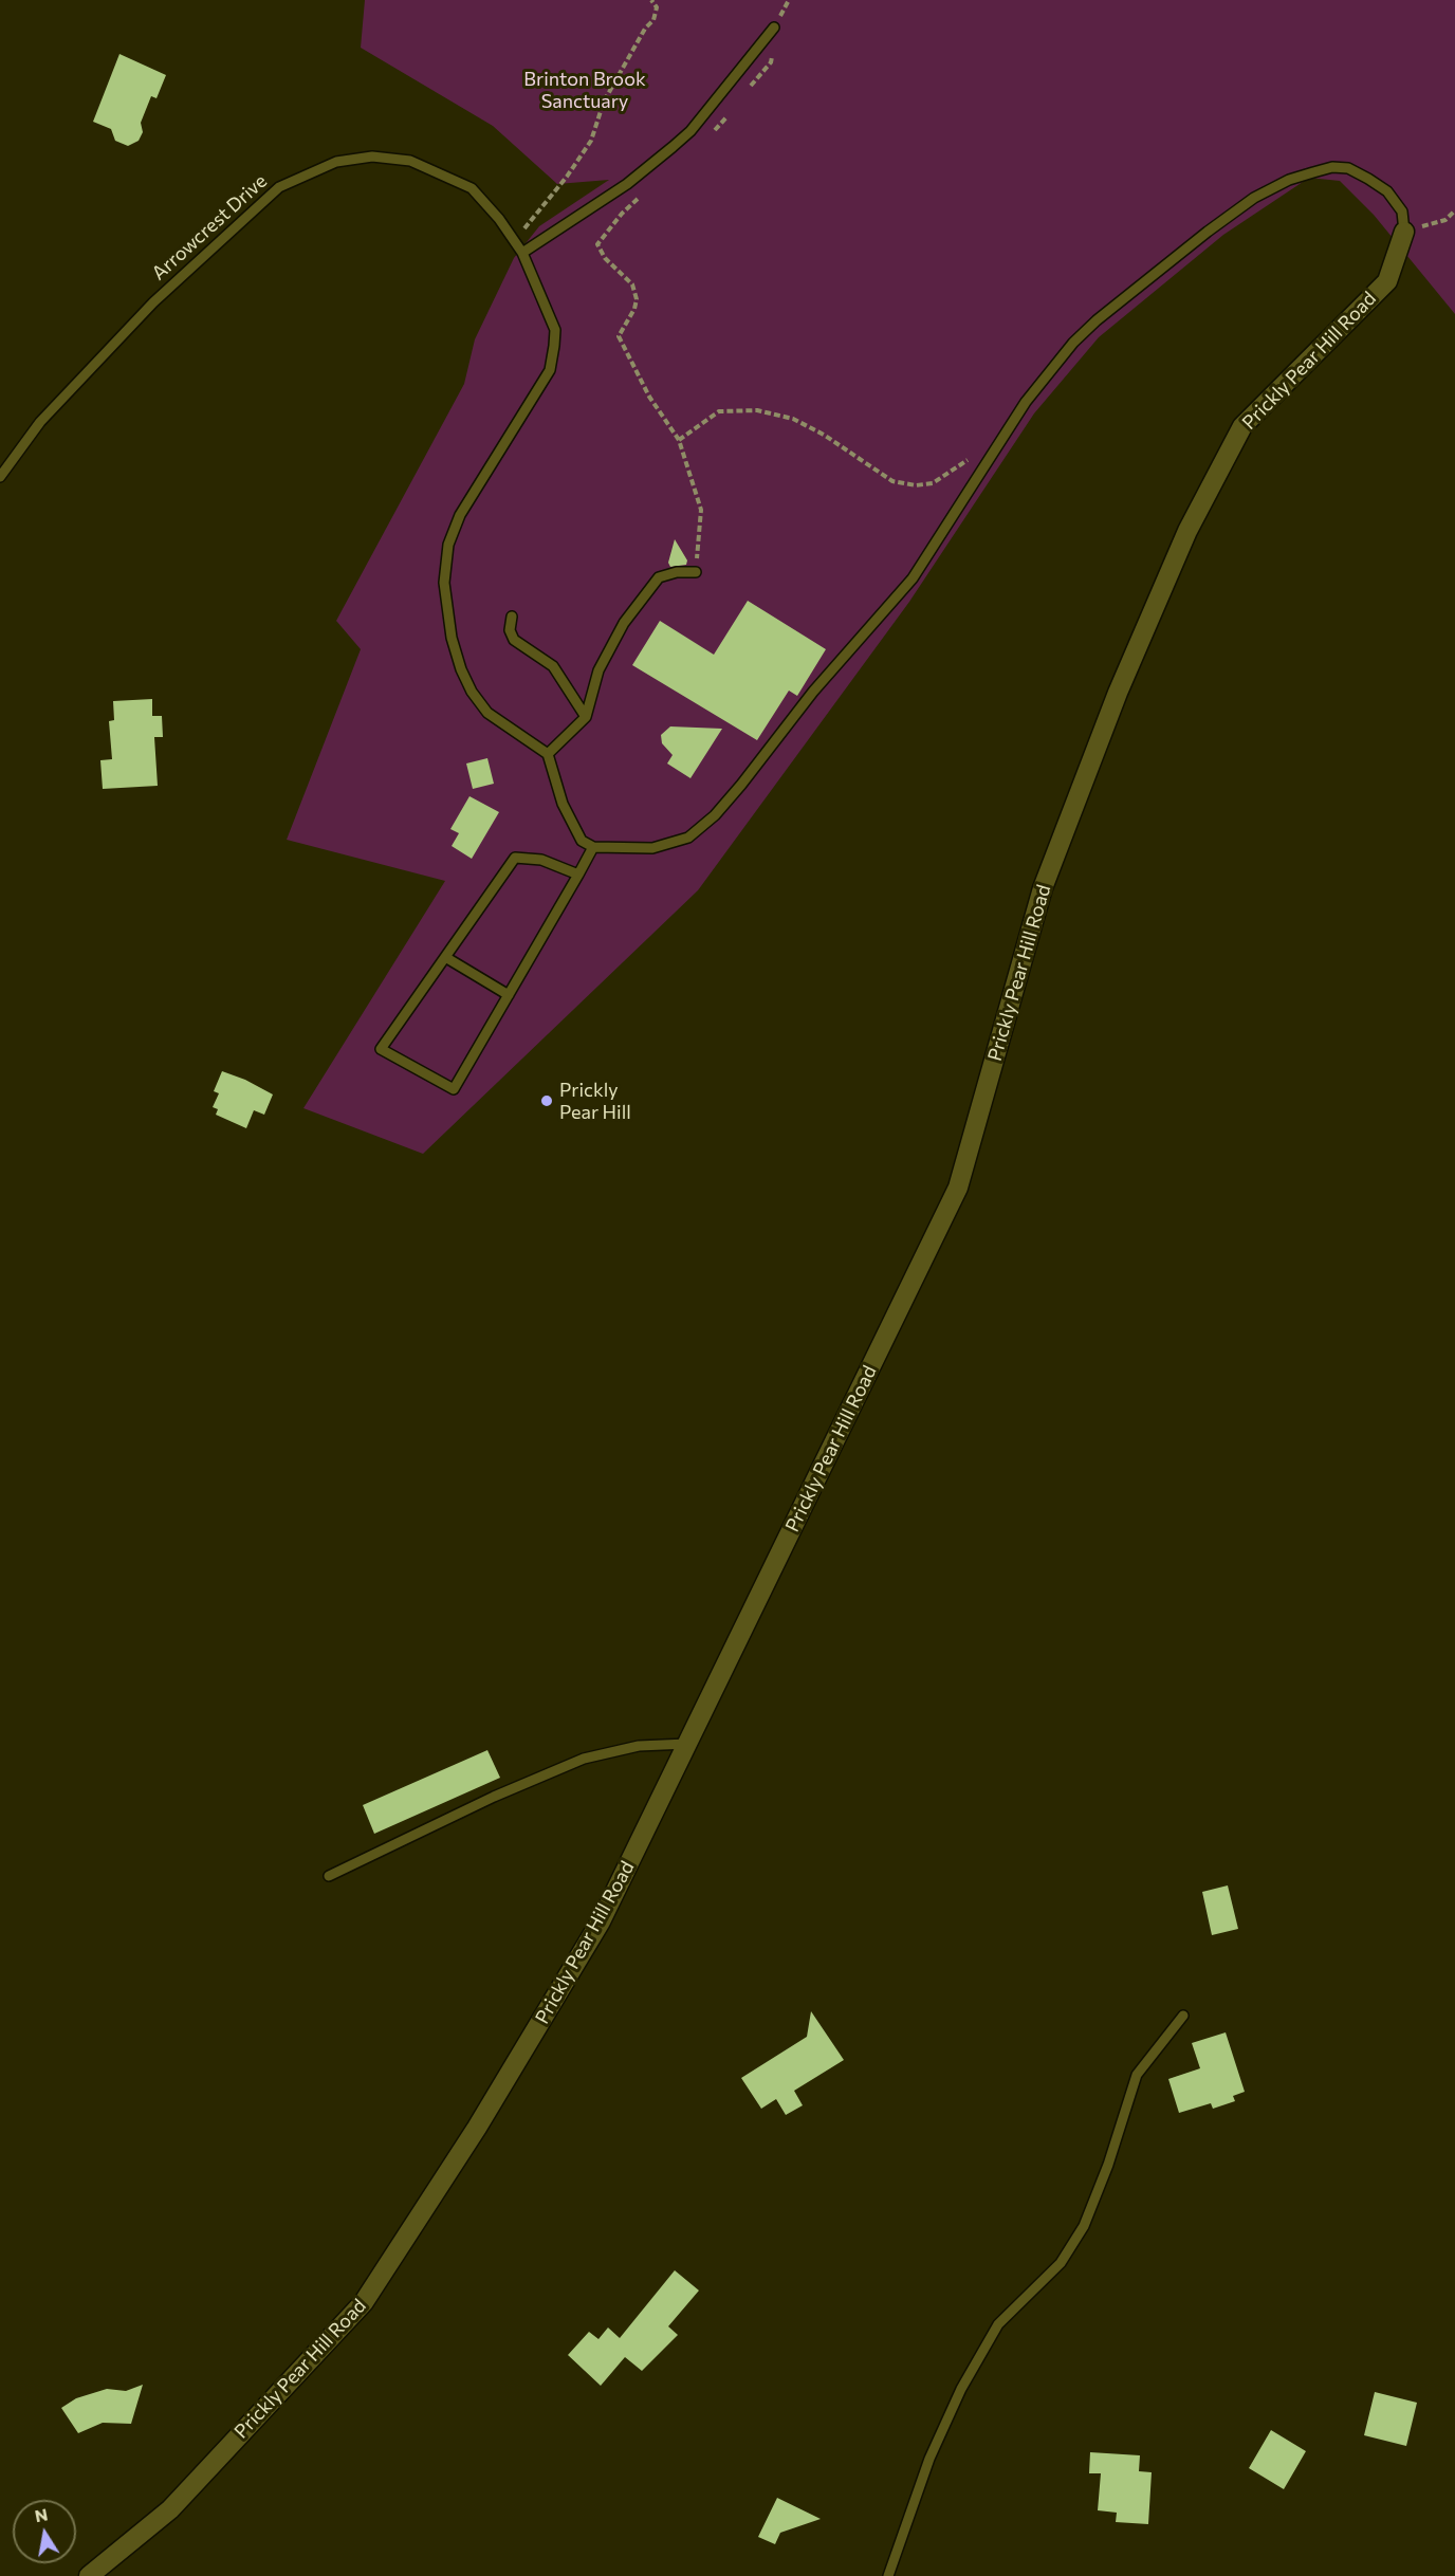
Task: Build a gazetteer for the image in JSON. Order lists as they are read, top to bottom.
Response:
{
  "streets": {
    "street": ["Prickly Pear Hill Road"],
    "lane": ["Arrowcrest Drive"]
  },
  "parks": ["Brinton Brook Sanctuary"],
  "places": ["Prickly Pear Hill"],
  "north": "top"
}
